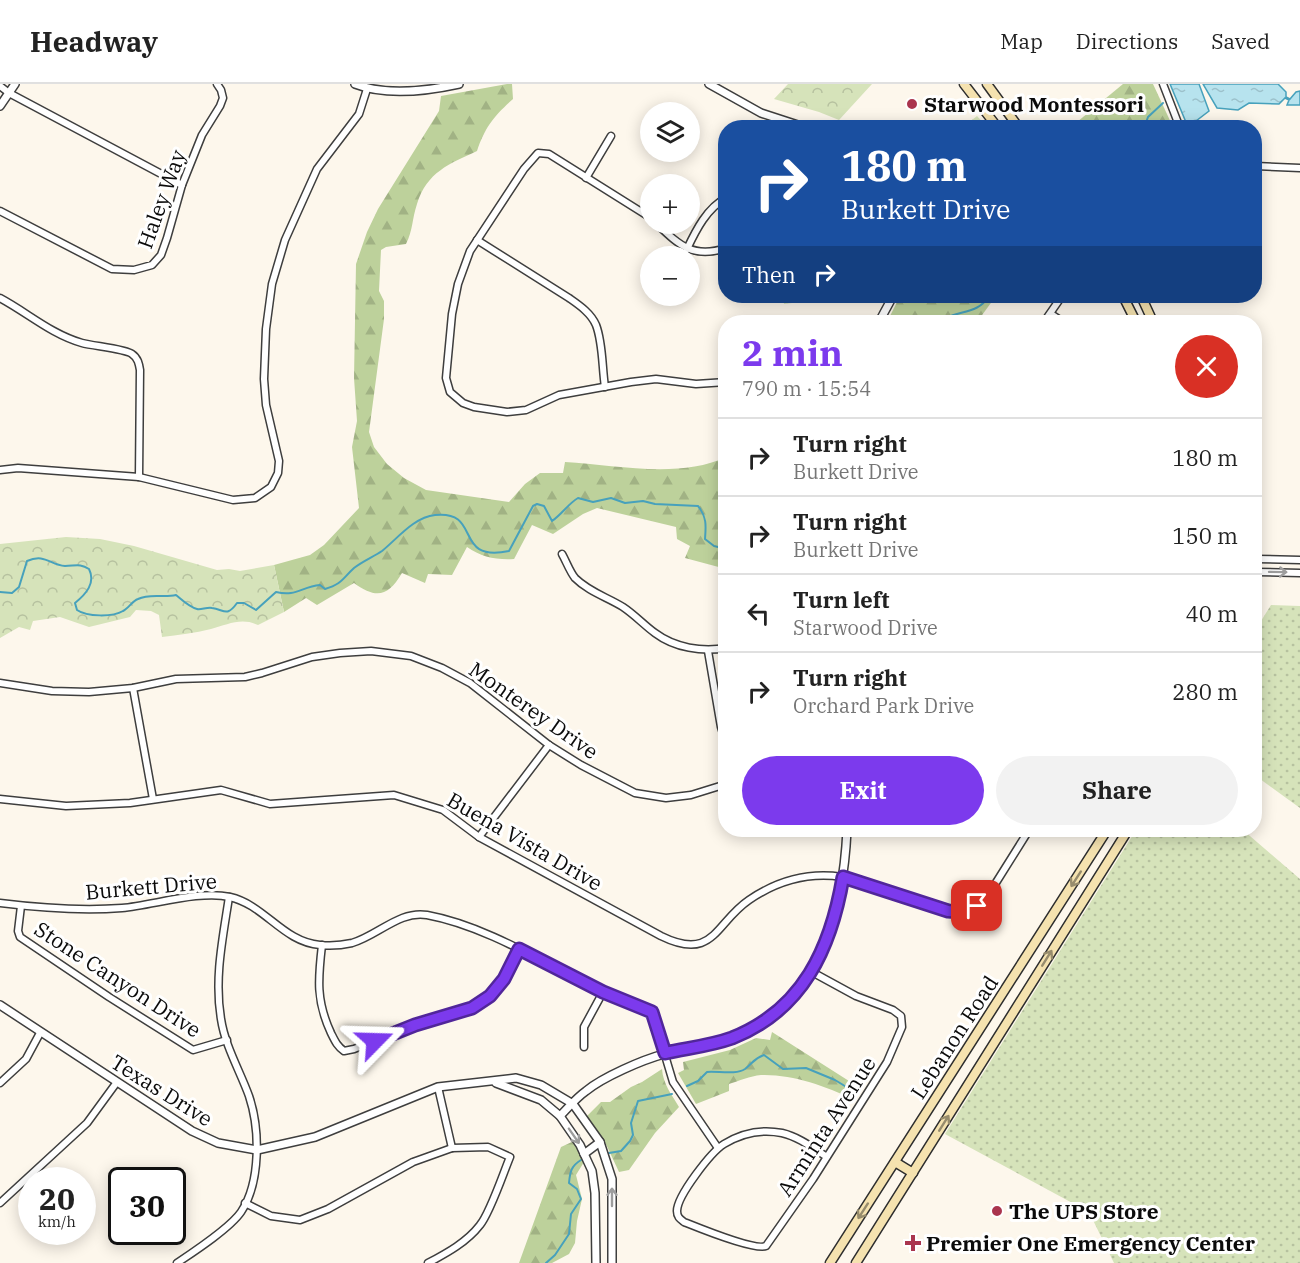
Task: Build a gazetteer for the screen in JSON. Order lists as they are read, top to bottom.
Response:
{
  "streets": {
    "main road": ["Lebanon Road"],
    "street": [
      "Haley Way",
      "Monterey Drive",
      "Buena Vista Drive",
      "Burkett Drive",
      "Stone Canyon Drive",
      "Texas Drive",
      "Arminta Avenue"
    ]
  },
  "crossings": [
    ["Burkett Drive", "Stone Canyon Drive"],
    ["Burkett Drive", "Arminta Avenue"]
  ],
  "places": {
    "other": ["Starwood Montessori", "The UPS Store"],
    "health": ["Premier One Emergency Center"]
  },
  "page": {
    "header": "Headway",
    "nav": ["Map", "Directions", "Saved"],
    "map_buttons": ["+", "−"],
    "turn": ["180 m", "Burkett Drive"],
    "then": "Then",
    "heading": ["2 min", "790 m · 15:54"],
    "list": [
      {
        "name": "Turn right",
        "note": "Burkett Drive",
        "value": "180 m"
      },
      {
        "name": "Turn right",
        "note": "Burkett Drive",
        "value": "150 m"
      },
      {
        "name": "Turn left",
        "note": "Starwood Drive",
        "value": "40 m"
      },
      {
        "name": "Turn right",
        "note": "Orchard Park Drive",
        "value": "280 m"
      }
    ],
    "buttons": ["Exit", "Share"],
    "speed": "20 km/h",
    "limit": "30"
  }
}
